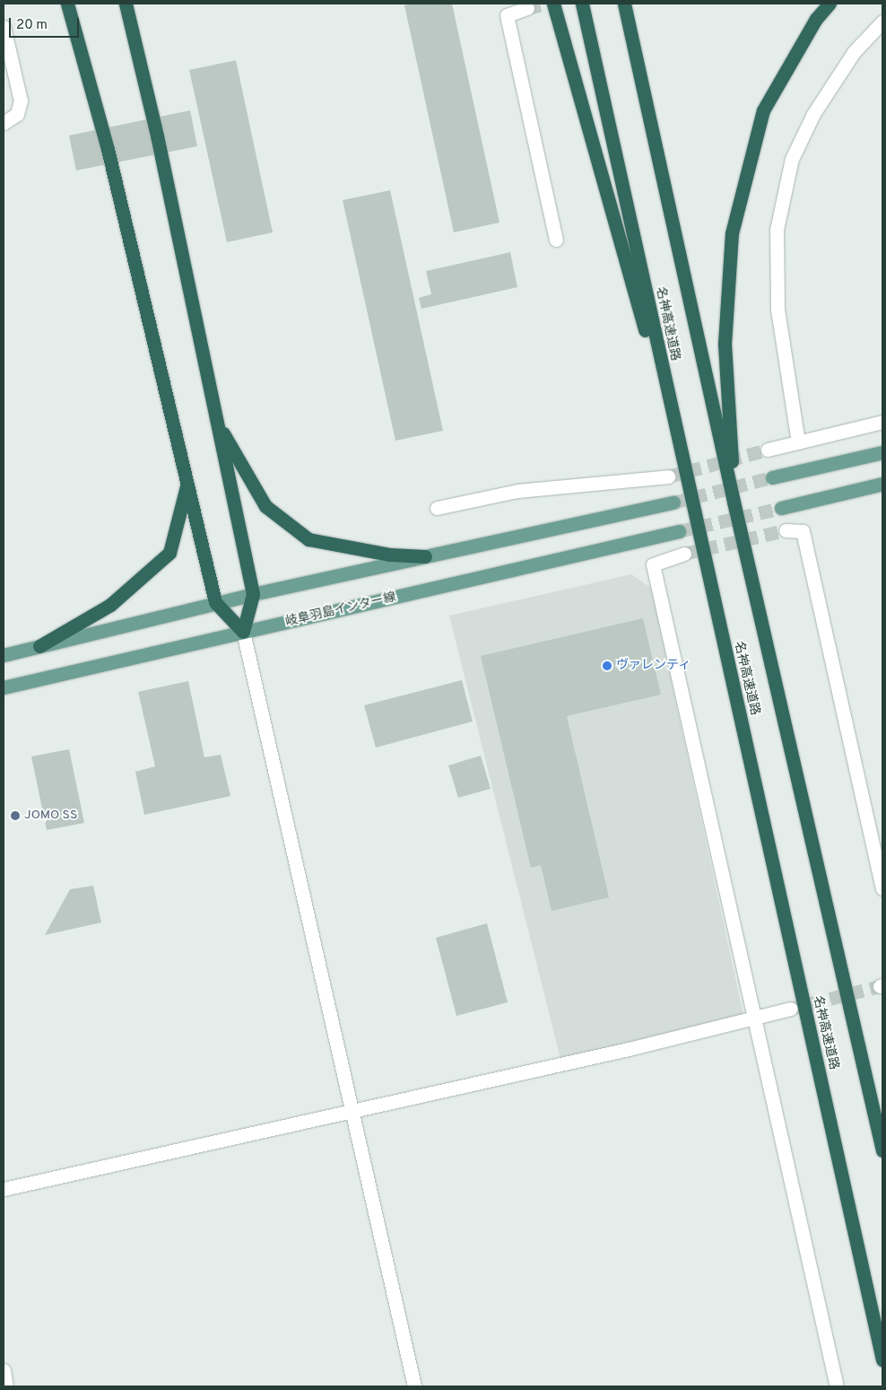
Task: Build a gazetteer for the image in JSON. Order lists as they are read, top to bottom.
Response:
{
  "streets": {
    "highway": ["名神高速道路"],
    "main road": ["岐阜羽島インター線"]
  },
  "places": ["ヴァレンティ", "JOMO SS"],
  "scale_bar": "20 m"
}
